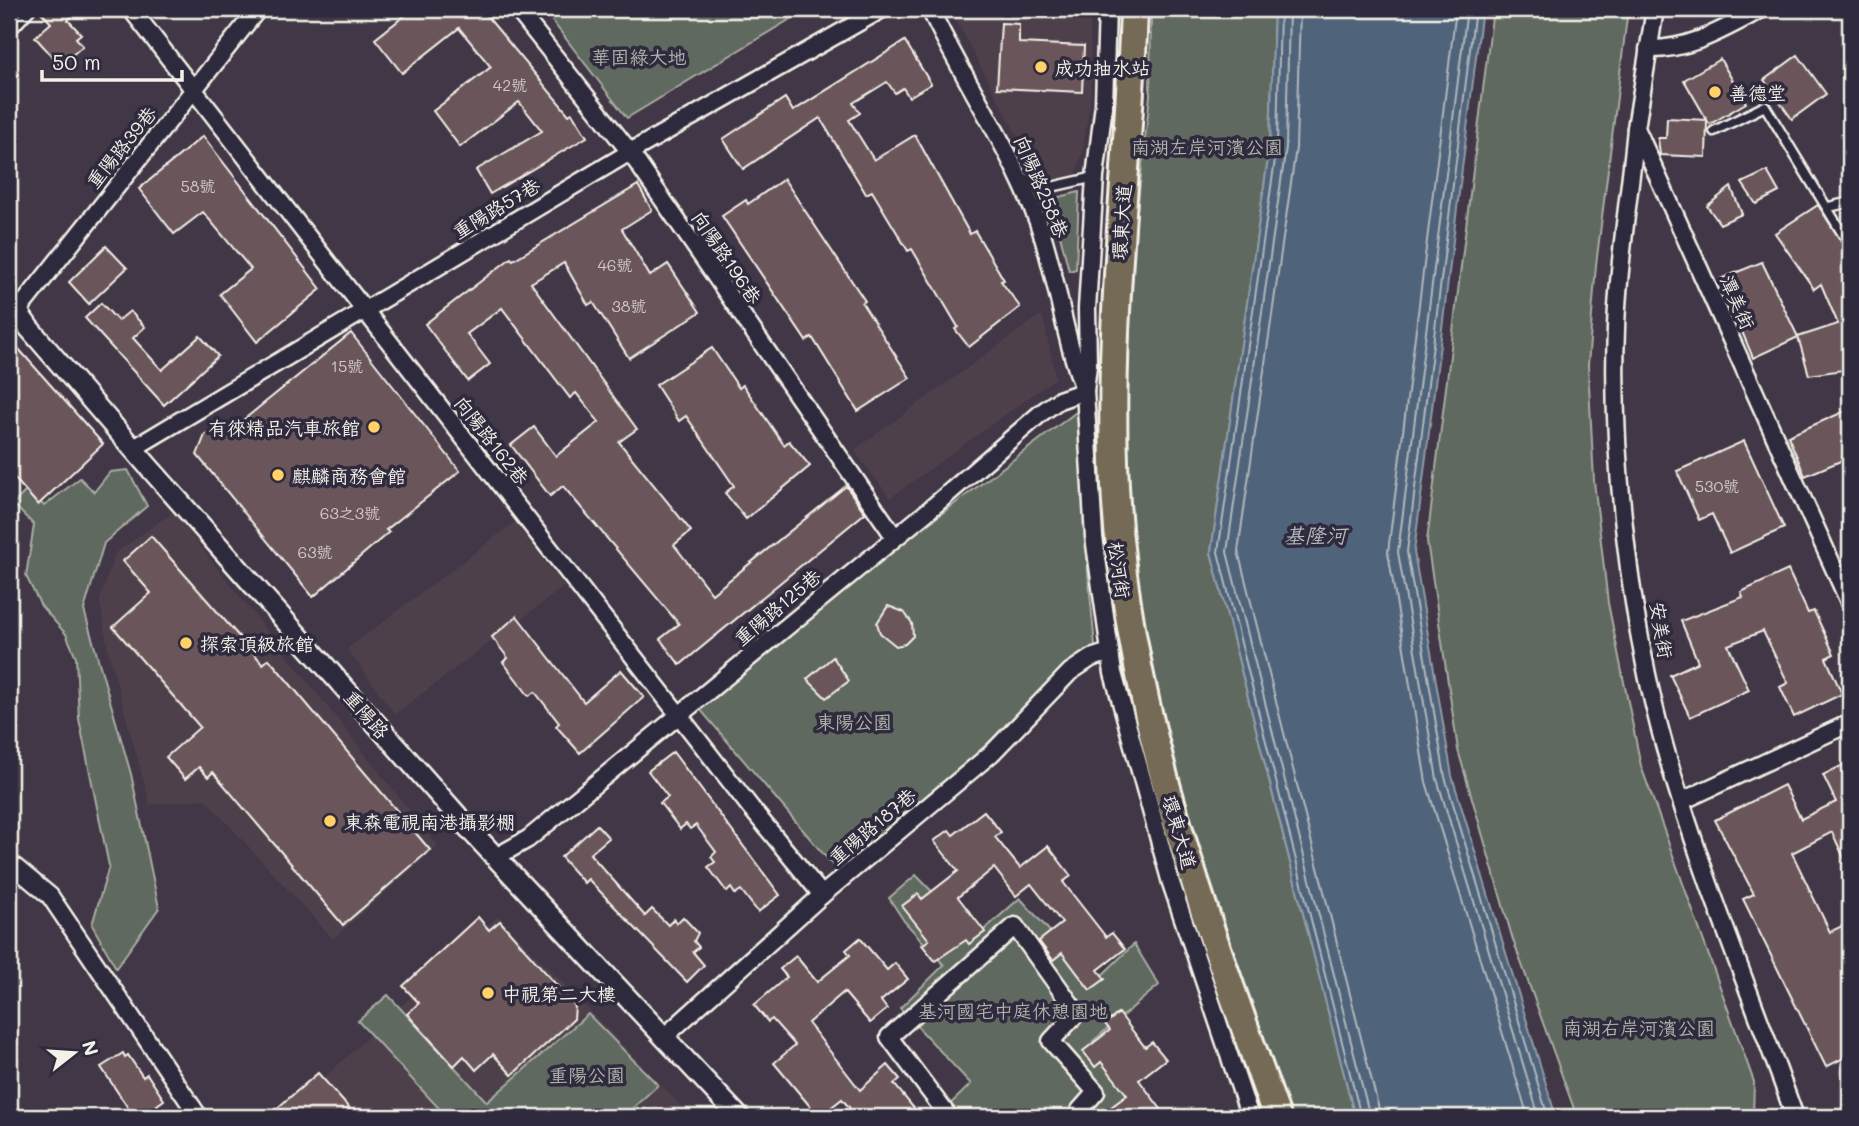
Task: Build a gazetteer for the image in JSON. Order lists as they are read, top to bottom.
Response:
{
  "streets": {
    "highway": ["環東大道"],
    "street": [
      "重陽路39巷",
      "向陽路258巷",
      "重陽路57巷",
      "向陽路196巷",
      "潭美街",
      "向陽路162巷",
      "松河街",
      "重陽路125巷",
      "安美街",
      "重陽路",
      "重陽路187巷"
    ]
  },
  "crossings": [
    ["重陽路39巷", "向陽路162巷"],
    ["重陽路39巷", "重陽路"],
    ["向陽路258巷", "松河街"],
    ["向陽路258巷", "重陽路125巷"],
    ["重陽路57巷", "向陽路196巷"],
    ["重陽路57巷", "向陽路162巷"],
    ["重陽路57巷", "重陽路"],
    ["向陽路196巷", "重陽路125巷"],
    ["潭美街", "安美街"],
    ["向陽路162巷", "重陽路125巷"],
    ["向陽路162巷", "重陽路187巷"],
    ["松河街", "重陽路125巷"],
    ["松河街", "重陽路187巷"],
    ["重陽路125巷", "重陽路"],
    ["重陽路", "重陽路187巷"]
  ],
  "water": ["基隆河"],
  "parks": [
    "華固綠大地",
    "南湖左岸河濱公園",
    "東陽公園",
    "基河國宅中庭休憩園地",
    "南湖右岸河濱公園",
    "重陽公園"
  ],
  "places": [
    "成功抽水站",
    "善德堂",
    "有徠精品汽車旅館",
    "麒麟商務會館",
    "探索頂級旅館",
    "東森電視南港攝影棚",
    "中視第二大樓"
  ],
  "house_numbers": [
    "42號",
    "58號",
    "46號",
    "38號",
    "15號",
    "530號",
    "63之3號",
    "63號"
  ],
  "scale_bar": "50 m",
  "north": "right"
}
